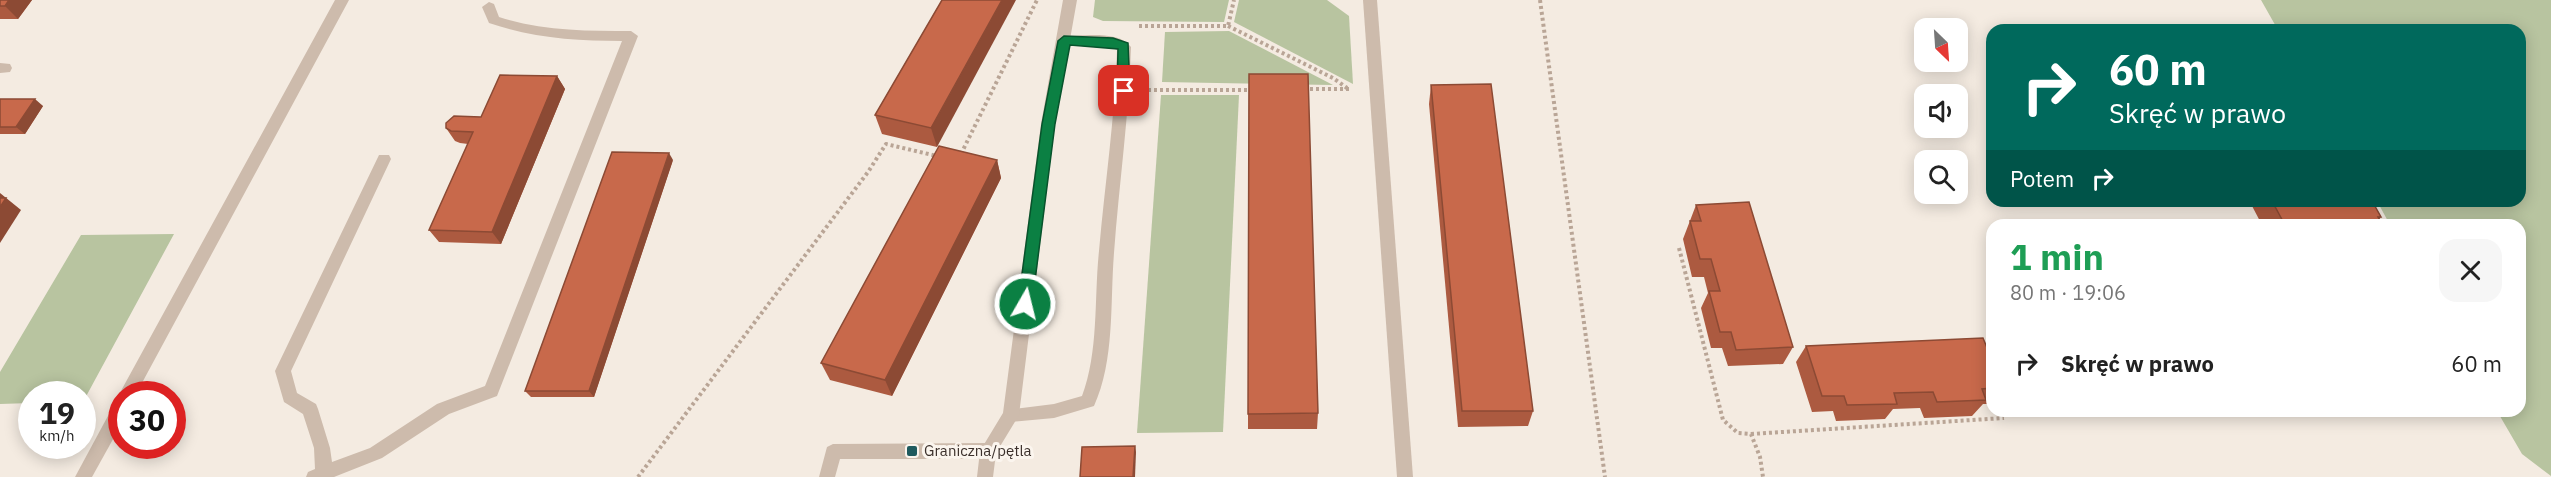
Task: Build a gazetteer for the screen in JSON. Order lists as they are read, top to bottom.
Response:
{
  "places": {
    "transit": ["Graniczna/pętla"]
  },
  "north": "bottom right",
  "page": {
    "turn": ["60 m", "Skręć w prawo"],
    "then": "Potem",
    "heading": ["1 min", "80 m · 19:06"],
    "list": [
      {
        "name": "Skręć w prawo",
        "value": "60 m"
      }
    ],
    "speed": "19 km/h",
    "limit": "30"
  }
}
